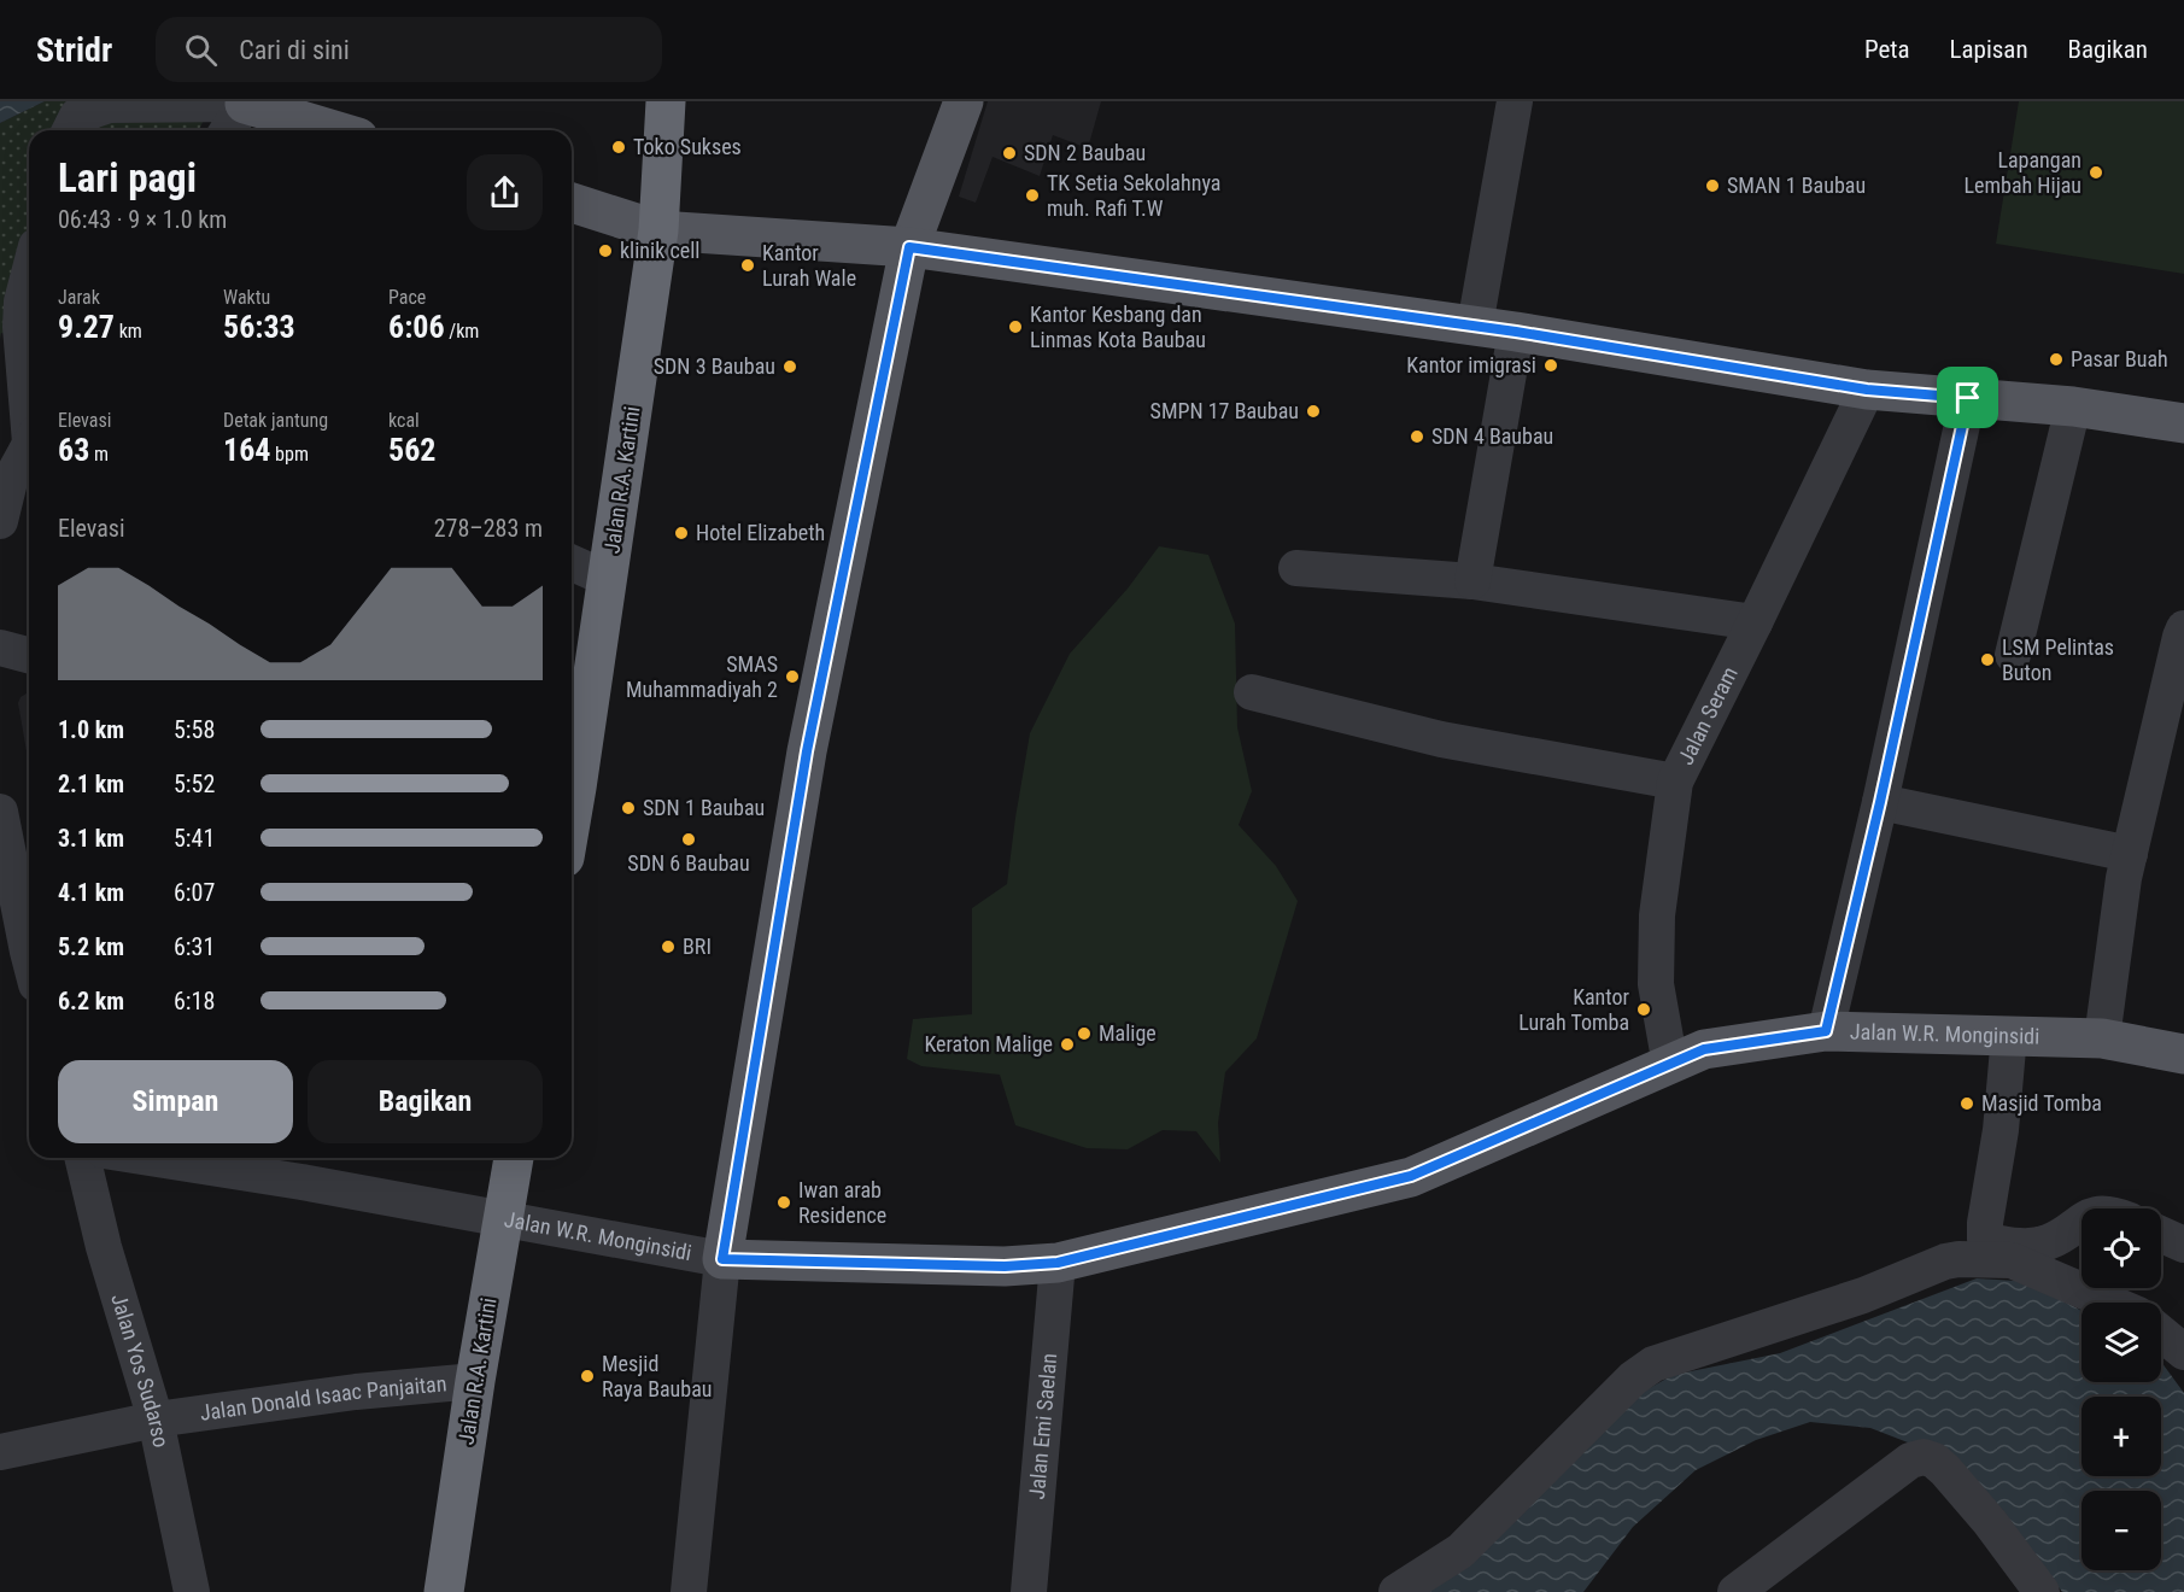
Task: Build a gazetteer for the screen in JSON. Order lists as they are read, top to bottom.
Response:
{
  "streets": {
    "highway": ["Jalan R.A. Kartini"],
    "main road": ["Jalan W.R. Monginsidi"],
    "street": [
      "Jalan Seram",
      "Jalan Yos Sudarso",
      "Jalan Donald Isaac Panjaitan",
      "Jalan Emi Saelan"
    ]
  },
  "crossings": [
    ["Jalan R.A. Kartini", "Jalan W.R. Monginsidi"],
    ["Jalan R.A. Kartini", "Jalan Donald Isaac Panjaitan"],
    ["Jalan Seram", "Jalan W.R. Monginsidi"],
    ["Jalan W.R. Monginsidi", "Jalan Emi Saelan"],
    ["Jalan Yos Sudarso", "Jalan Donald Isaac Panjaitan"]
  ],
  "places": [
    "Toko Sukses",
    "SDN 2 Baubau",
    "Lapangan Lembah Hijau",
    "SMAN 1 Baubau",
    "TK Setia Sekolahnya muh. Rafi T.W",
    "klinik cell",
    "Kantor Lurah Wale",
    "Kantor Kesbang dan Linmas Kota Baubau",
    "Pasar Buah",
    "Kantor imigrasi",
    "SDN 3 Baubau",
    "SMPN 17 Baubau",
    "SDN 4 Baubau",
    "Hotel Elizabeth",
    "LSM Pelintas Buton",
    "SMAS Muhammadiyah 2",
    "SDN 1 Baubau",
    "SDN 6 Baubau",
    "BRI",
    "Kantor Lurah Tomba",
    "Malige",
    "Keraton Malige",
    "Masjid Tomba",
    "Iwan arab Residence",
    "Mesjid Raya Baubau"
  ],
  "page": {
    "header": "Stridr",
    "search": "Cari di sini",
    "nav": ["Peta", "Lapisan", "Bagikan"],
    "heading": ["Lari pagi", "06:43 · 9 × 1.0 km"],
    "stats": [
      ["Jarak", "9.27 km"],
      ["Waktu", "56:33"],
      ["Pace", "6:06 /km"],
      ["Elevasi", "63 m"],
      ["Detak jantung", "164 bpm"],
      ["kcal", "562"]
    ],
    "chart": ["Elevasi", "278–283 m"],
    "list": [
      {
        "name": "1.0 km",
        "note": "5:58"
      },
      {
        "name": "2.1 km",
        "note": "5:52"
      },
      {
        "name": "3.1 km",
        "note": "5:41"
      },
      {
        "name": "4.1 km",
        "note": "6:07"
      },
      {
        "name": "5.2 km",
        "note": "6:31"
      },
      {
        "name": "6.2 km",
        "note": "6:18"
      }
    ],
    "buttons": ["Simpan", "Bagikan"],
    "map_buttons": ["+", "−"]
  }
}
